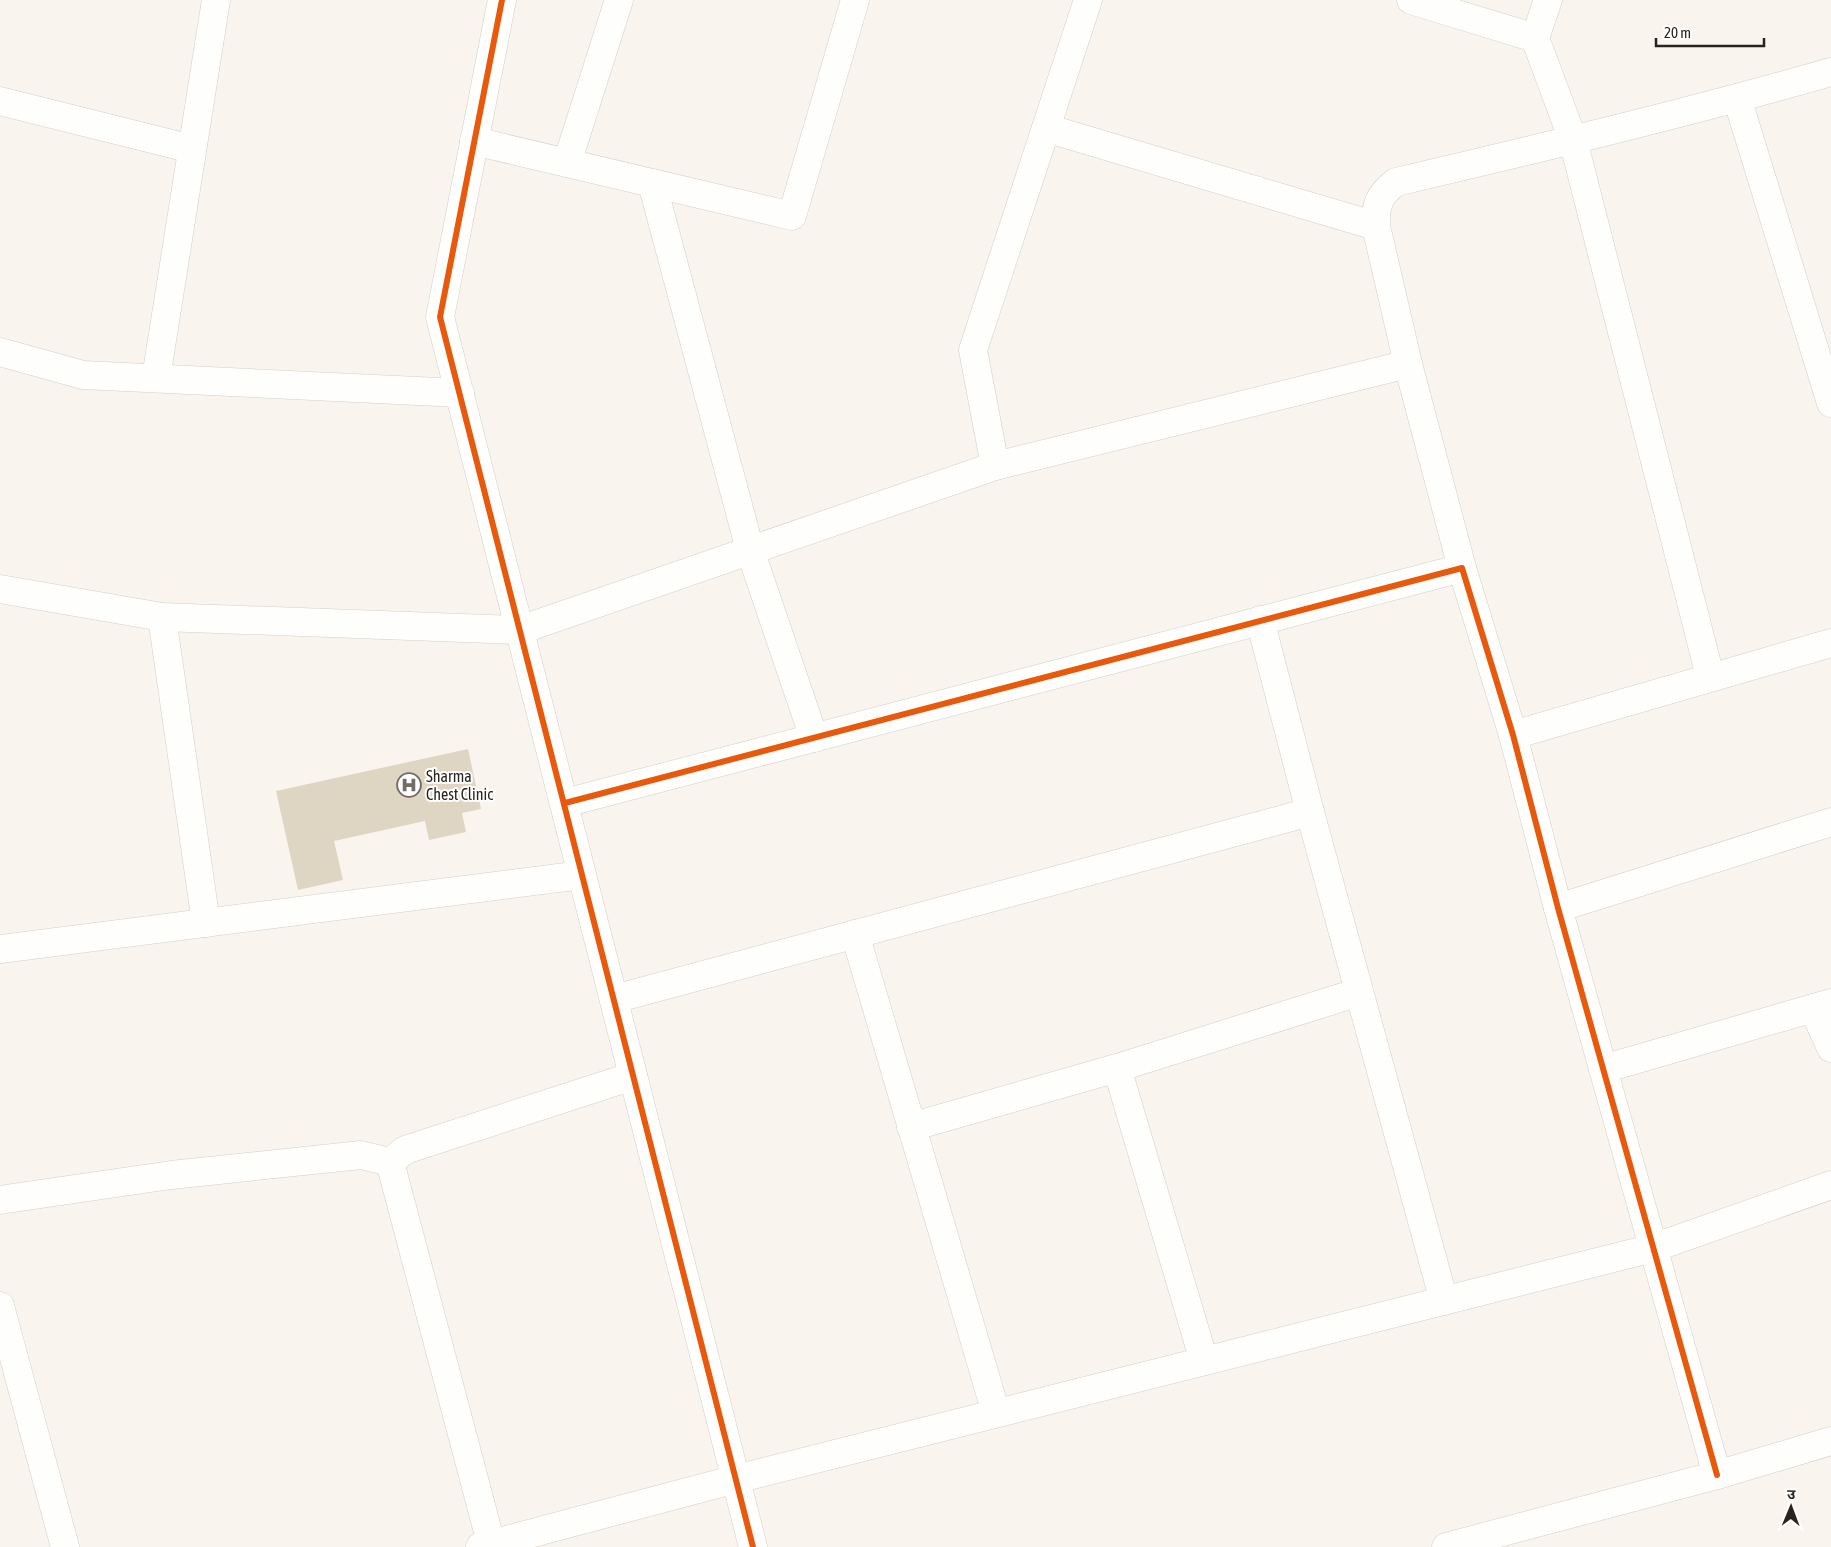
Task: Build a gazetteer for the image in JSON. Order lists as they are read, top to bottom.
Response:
{
  "places": {
    "hospital": ["Sharma Chest Clinic"]
  },
  "scale_bar": "20 m",
  "north": "top"
}
